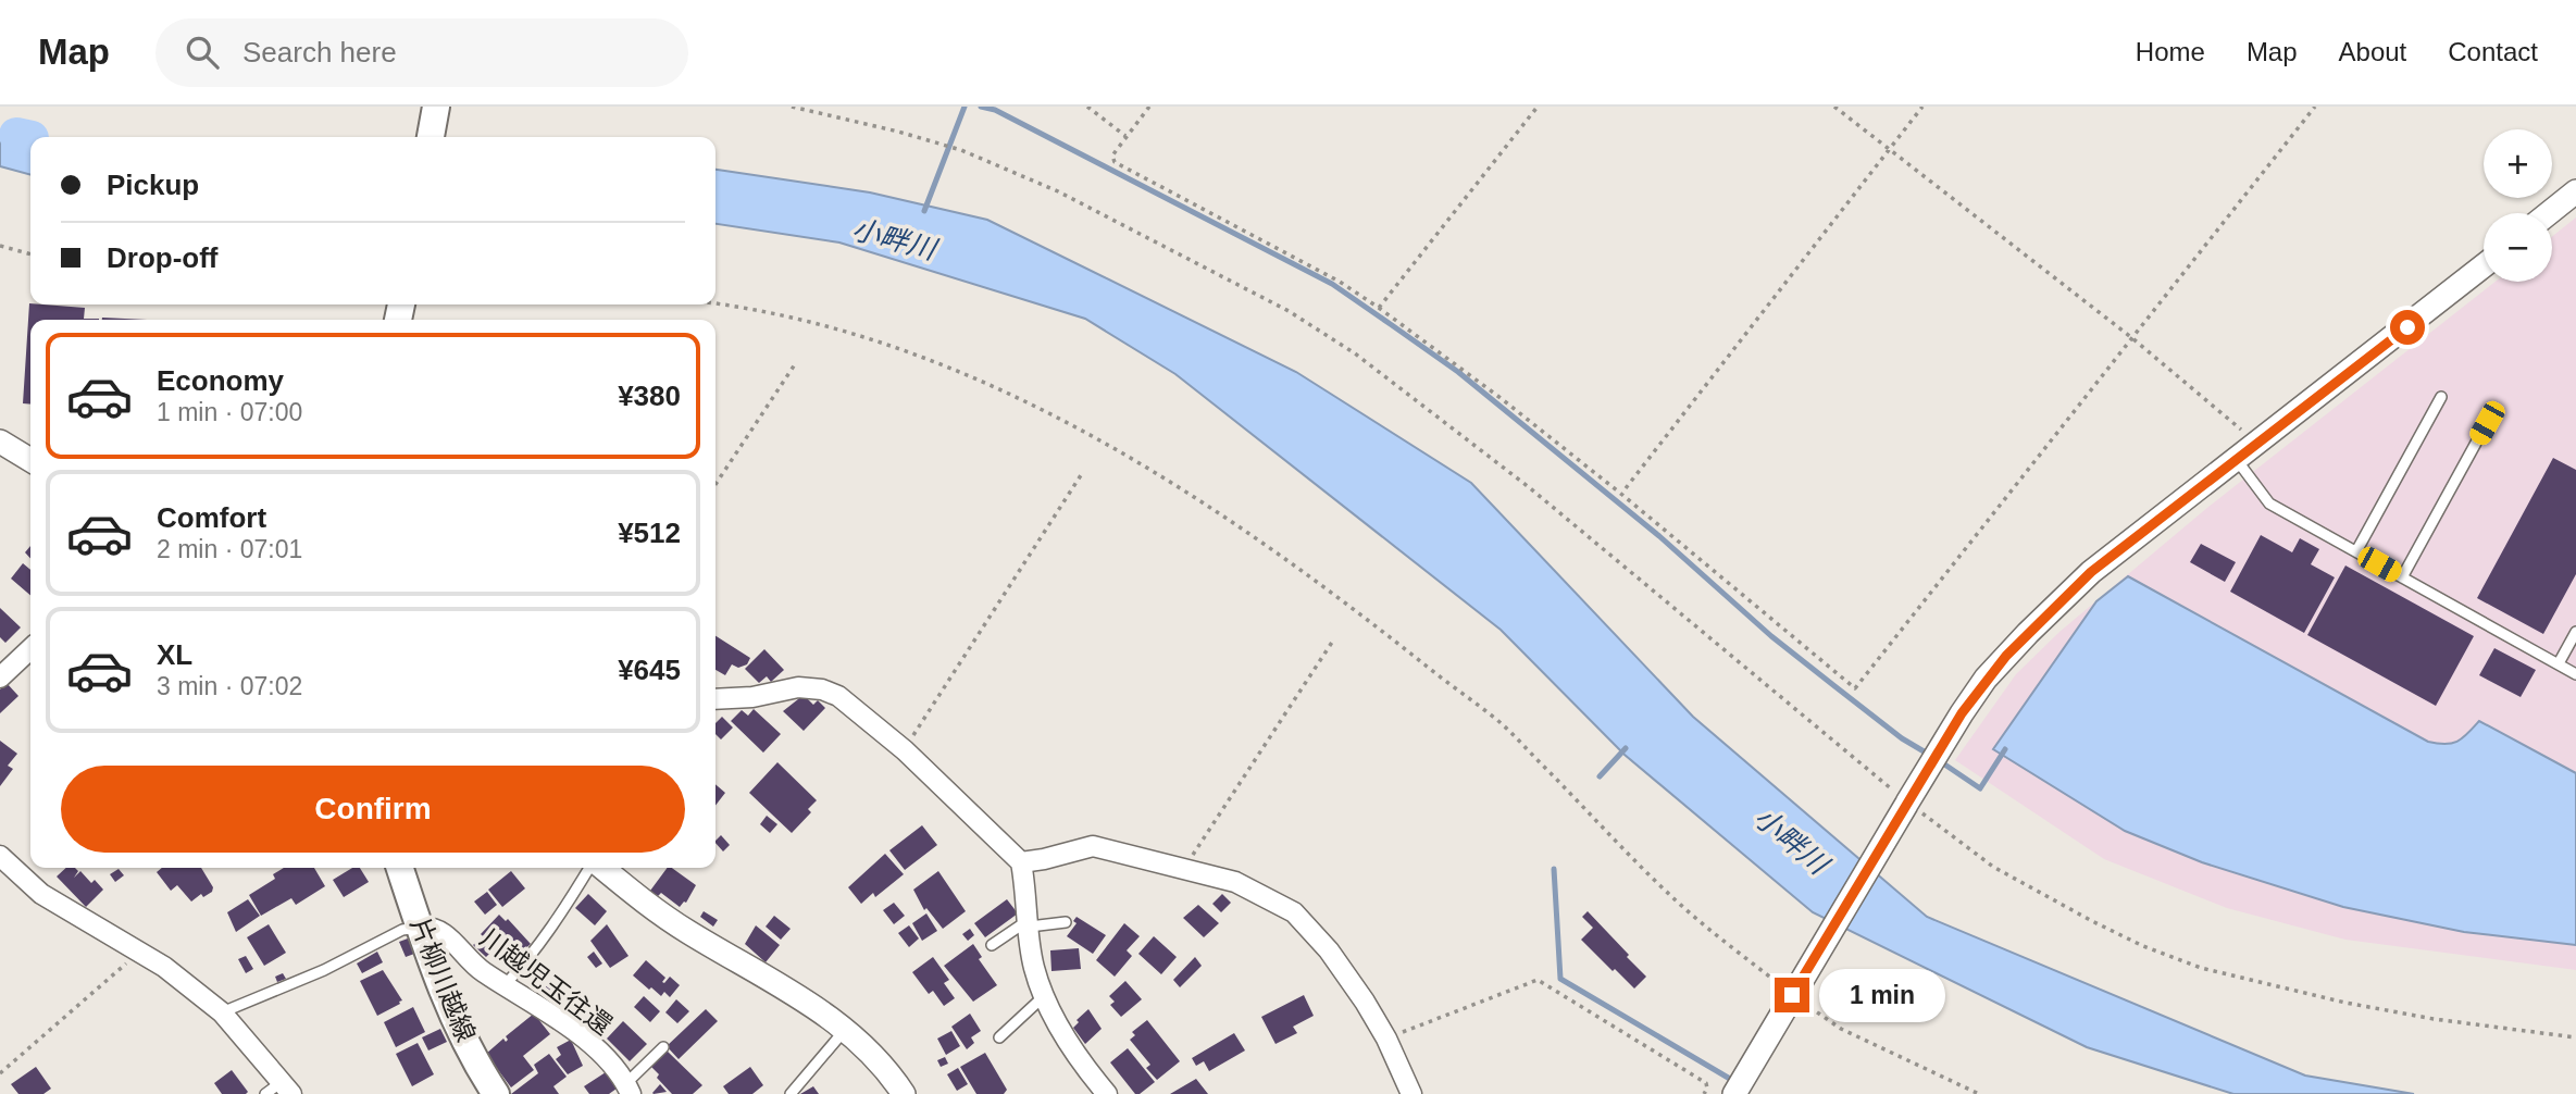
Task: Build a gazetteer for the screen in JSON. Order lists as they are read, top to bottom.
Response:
{
  "streets": {
    "main road": ["片柳川越線"],
    "street": ["川越児玉往還"]
  },
  "crossings": [
    ["片柳川越線", "川越児玉往還"]
  ],
  "water": ["小畔川"],
  "page": {
    "header": "Map",
    "search": "Search here",
    "nav": [
      "Home",
      "Map",
      "About",
      "Contact"
    ],
    "map_buttons": ["+", "−"],
    "banner": ["Pickup", "Drop-off"],
    "list": [
      {
        "name": "Economy",
        "note": "1 min · 07:00",
        "value": "¥380"
      },
      {
        "name": "Comfort",
        "note": "2 min · 07:01",
        "value": "¥512"
      },
      {
        "name": "XL",
        "note": "3 min · 07:02",
        "value": "¥645"
      }
    ],
    "buttons": "Confirm",
    "bubble": "1 min"
  }
}
